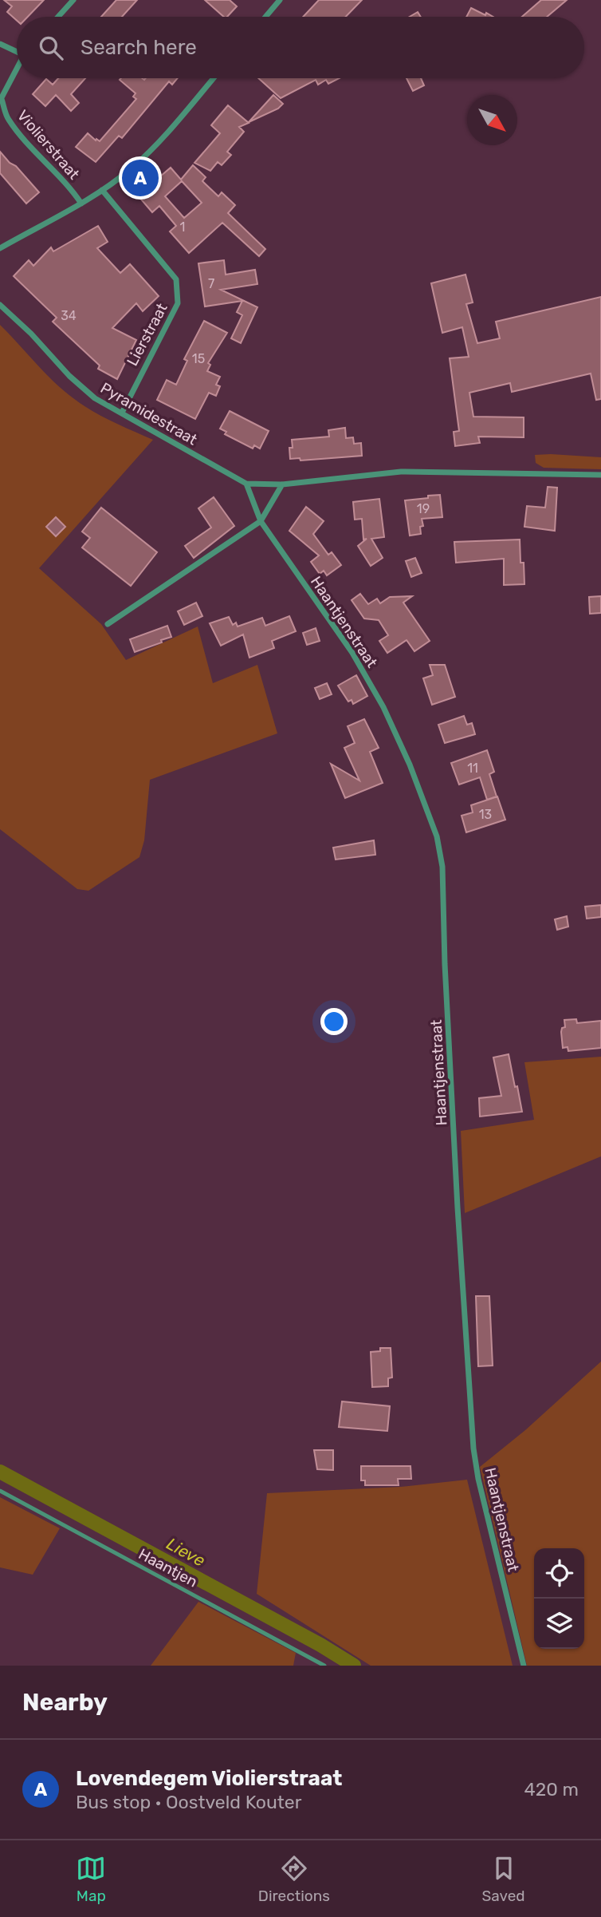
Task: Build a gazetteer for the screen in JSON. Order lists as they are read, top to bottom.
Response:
{
  "streets": {
    "street": [
      "Violierstraat",
      "Lierstraat",
      "Pyramidestraat",
      "Haantjenstraat"
    ],
    "lane": ["Haantjen"]
  },
  "crossings": [
    ["Lierstraat", "Pyramidestraat"],
    ["Pyramidestraat", "Haantjenstraat"]
  ],
  "water": ["Lieve"],
  "house_numbers": [
    "1",
    "7",
    "34",
    "15",
    "19",
    "11",
    "13"
  ],
  "north": "bottom right",
  "page": {
    "search": "Search here",
    "pins": "A",
    "heading": "Nearby",
    "list": [
      {
        "mark": "A",
        "name": "Lovendegem Violierstraat",
        "note": "Bus stop · Oostveld Kouter",
        "value": "420 m"
      }
    ],
    "nav": ["Map", "Directions", "Saved"]
  }
}
